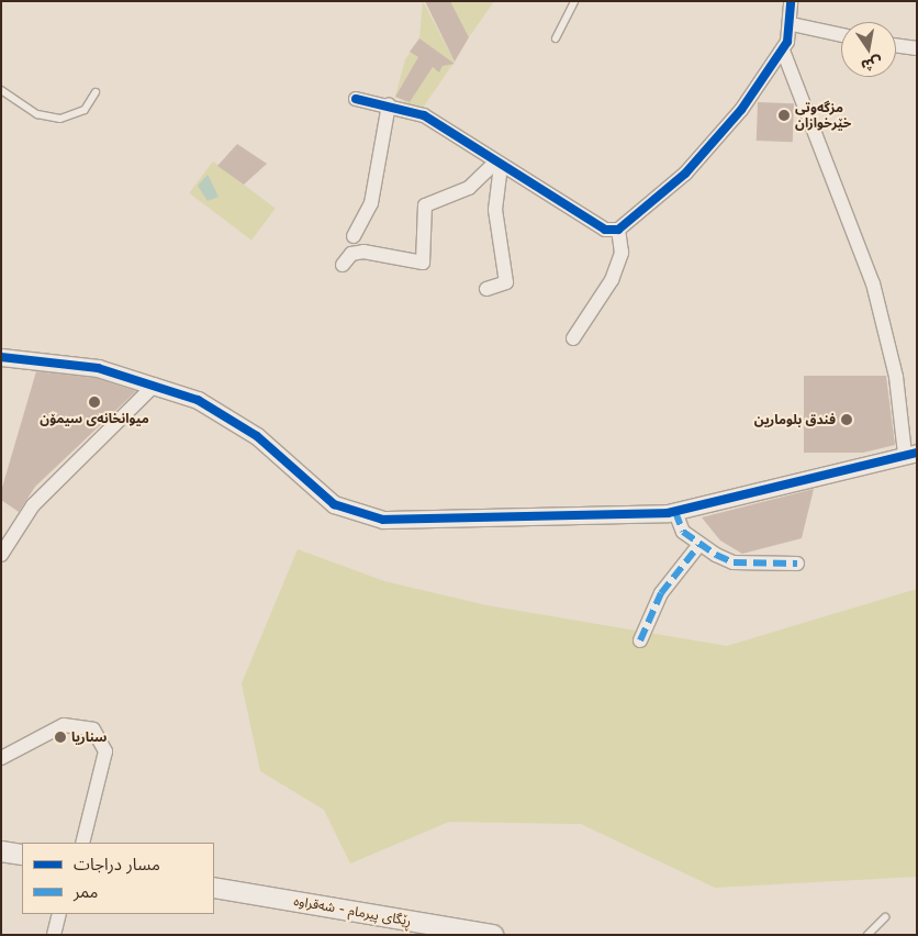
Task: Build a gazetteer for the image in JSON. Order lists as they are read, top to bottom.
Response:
{
  "streets": {
    "main road": ["ڕێگای پیرمام - شەقراوە"]
  },
  "places": [
    "مزگەوتی خێرخوازان",
    "میوانخانەی سیمۆن",
    "فندق بلومارين",
    "سناريا"
  ],
  "legend": ["مسار دراجات", "ممر"],
  "north": "bottom"
}
